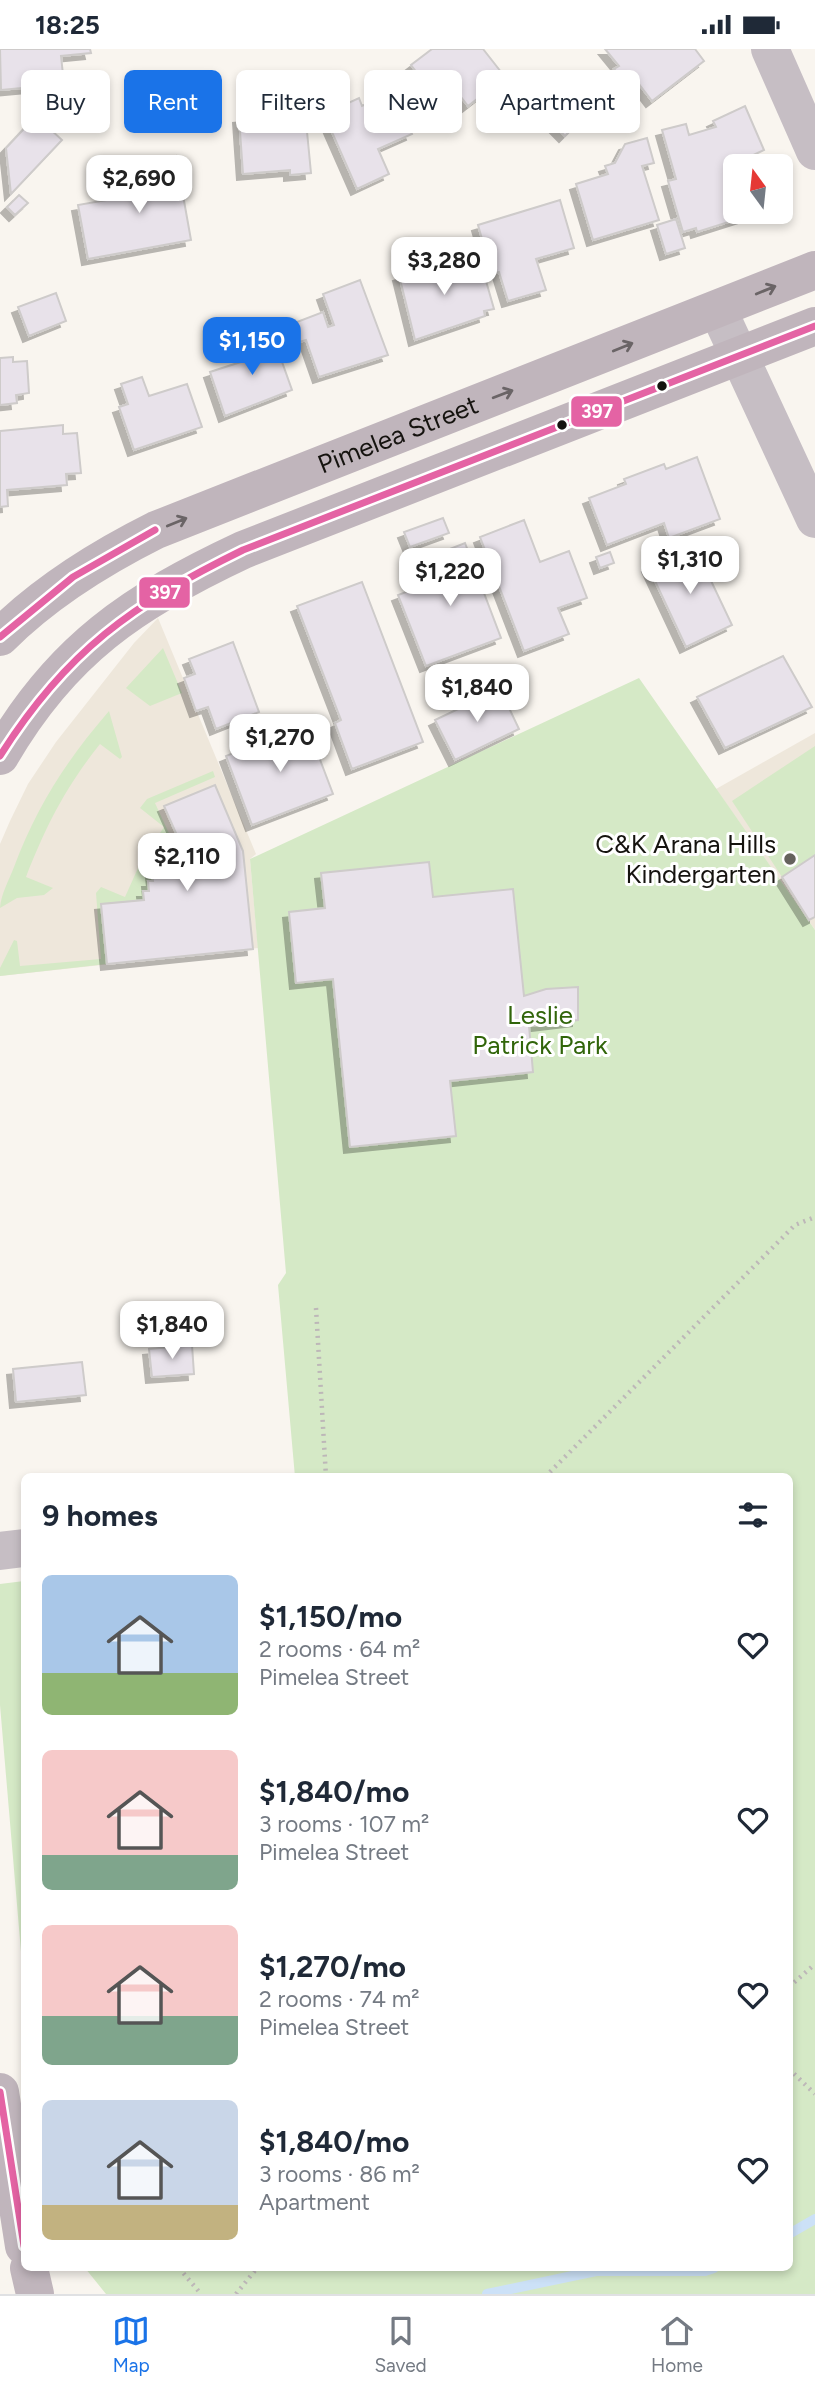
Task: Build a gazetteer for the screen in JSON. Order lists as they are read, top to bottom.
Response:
{
  "streets": {
    "main road": ["Pimelea Street"]
  },
  "parks": ["Leslie Patrick Park"],
  "places": ["C&K Arana Hills Kindergarten"],
  "lines": ["transit line 397"],
  "north": "top",
  "page": {
    "status": "18:25",
    "chip": [
      "Buy",
      "Rent",
      "Filters",
      "New",
      "Apartment"
    ],
    "price": [
      "$2,690",
      "$3,280",
      "$1,150",
      "$1,310",
      "$1,220",
      "$1,840",
      "$1,270",
      "$2,110",
      "$1,840"
    ],
    "heading": "9 homes",
    "list": [
      {
        "name": "$1,150/mo",
        "note": "2 rooms · 64 m² · Pimelea Street"
      },
      {
        "name": "$1,840/mo",
        "note": "3 rooms · 107 m² · Pimelea Street"
      },
      {
        "name": "$1,270/mo",
        "note": "2 rooms · 74 m² · Pimelea Street"
      },
      {
        "name": "$1,840/mo",
        "note": "3 rooms · 86 m² · Apartment"
      }
    ],
    "tabs": ["Map", "Saved", "Home"]
  }
}
